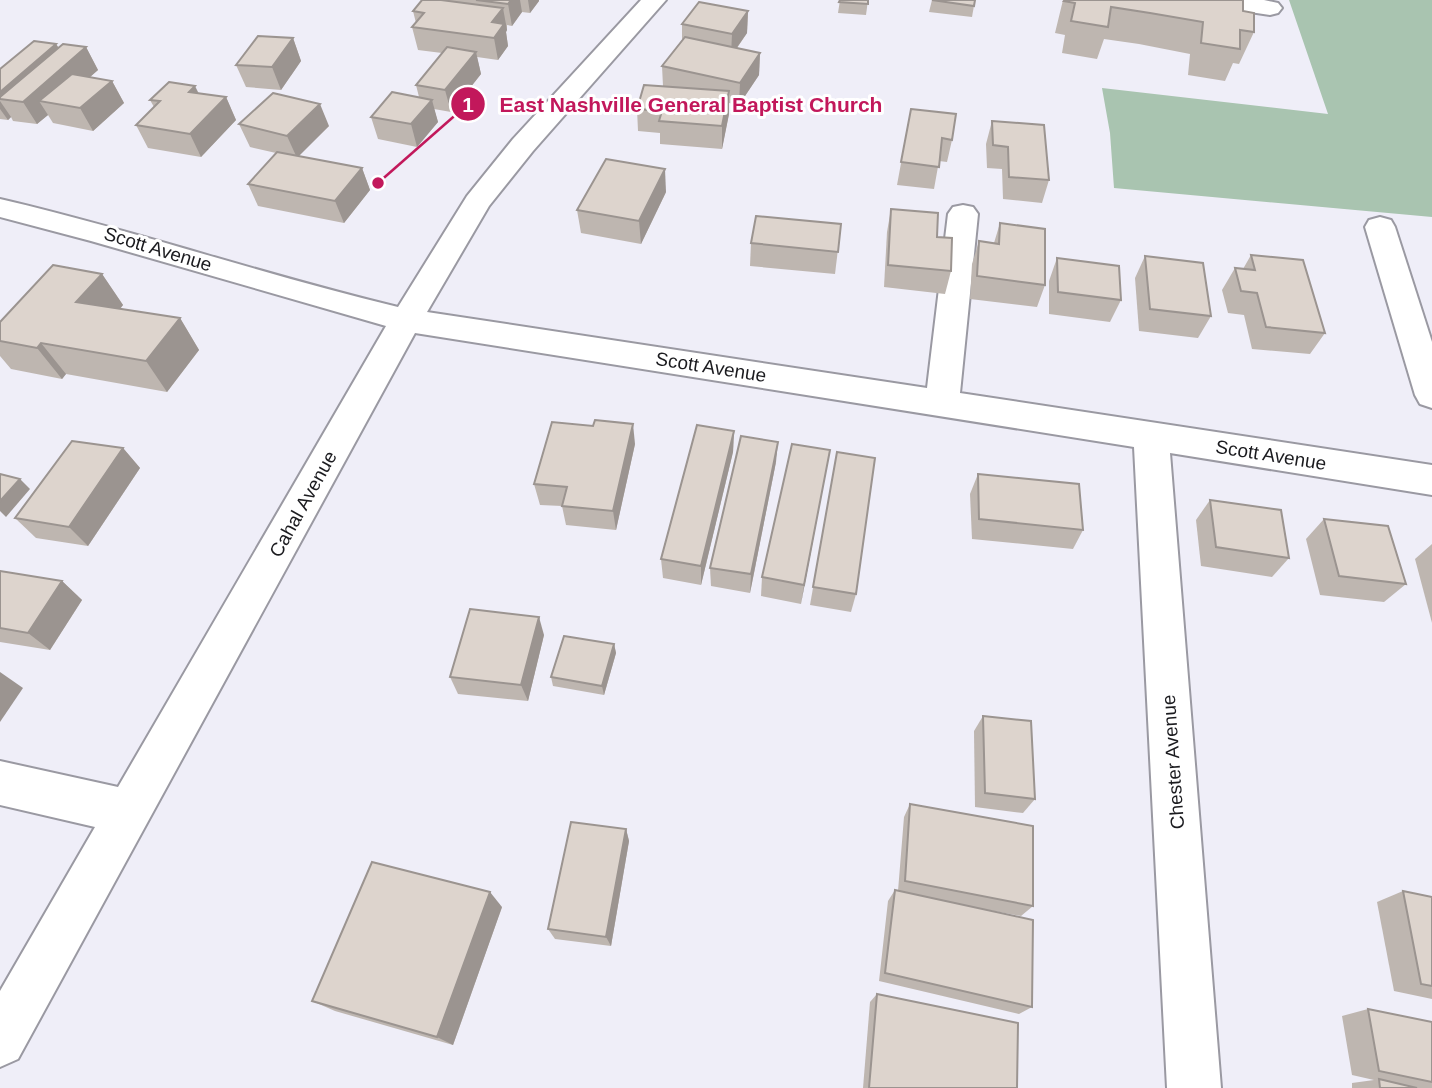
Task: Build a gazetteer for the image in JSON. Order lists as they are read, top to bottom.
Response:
{
  "streets": {
    "street": ["Scott Avenue", "Cahal Avenue", "Chester Avenue"]
  },
  "crossings": [
    ["Scott Avenue", "Cahal Avenue"],
    ["Scott Avenue", "Chester Avenue"]
  ],
  "places": ["East Nashville General Baptist Church"]
}
